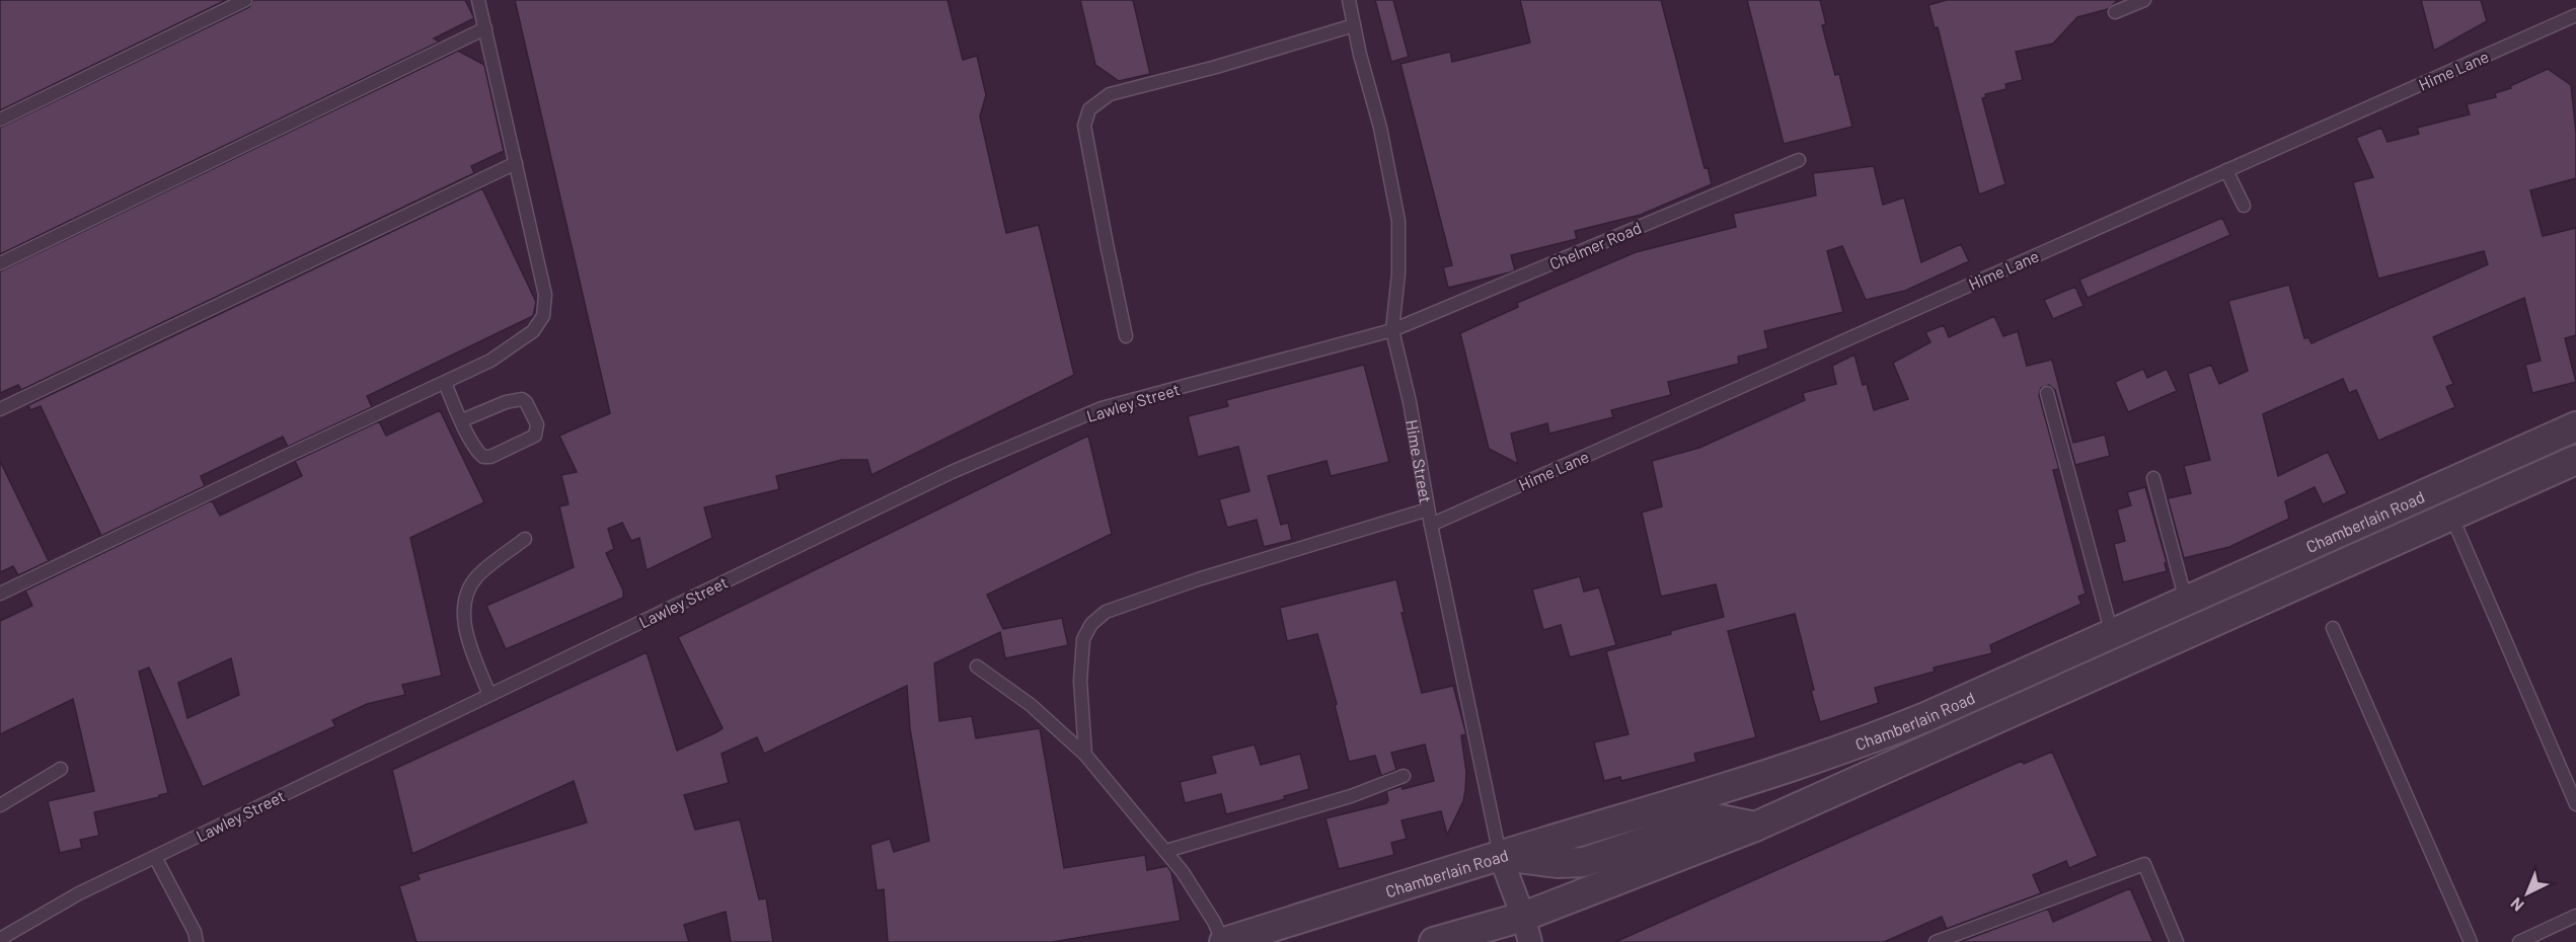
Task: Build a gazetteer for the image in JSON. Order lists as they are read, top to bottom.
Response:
{
  "streets": {
    "street": ["Hime Street", "Chamberlain Road"],
    "lane": ["Hime Lane", "Chelmer Road", "Lawley Street"]
  },
  "crossings": [
    ["Hime Lane", "Hime Street"],
    ["Chelmer Road", "Lawley Street"],
    ["Chelmer Road", "Hime Street"],
    ["Lawley Street", "Hime Street"],
    ["Hime Street", "Chamberlain Road"]
  ],
  "north": "bottom left"
}
